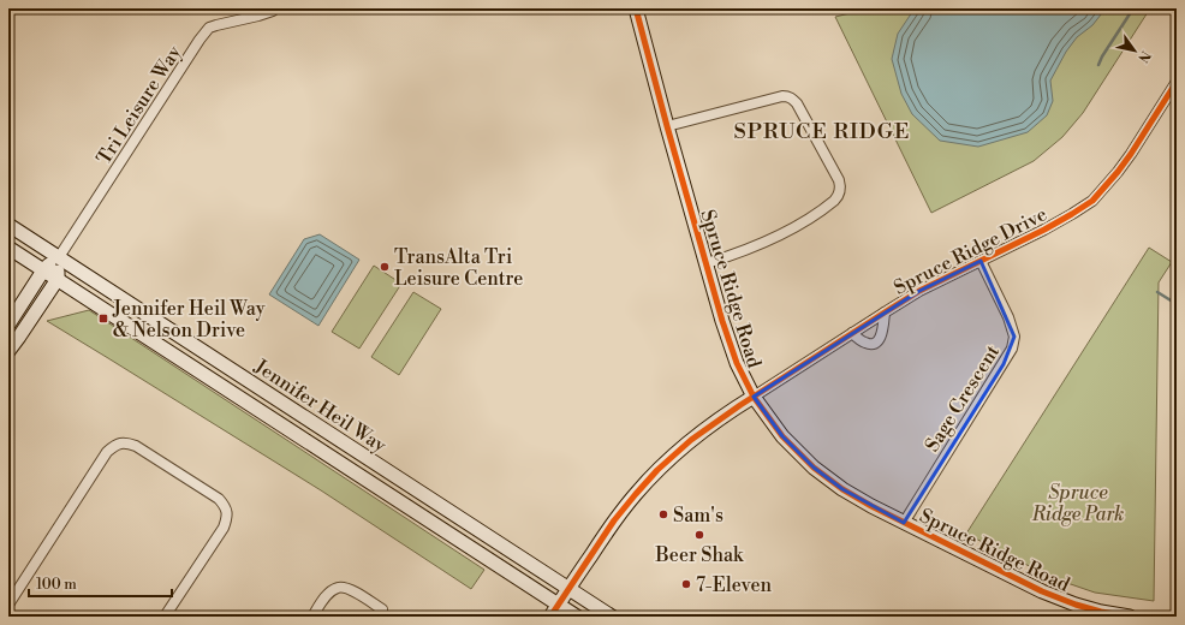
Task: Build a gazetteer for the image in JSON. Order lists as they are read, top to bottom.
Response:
{
  "streets": {
    "main road": ["Spruce Ridge Drive", "Spruce Ridge Road", "Jennifer Heil Way"],
    "street": ["Tri Leisure Way", "Sage Crescent"]
  },
  "crossings": [
    ["Tri Leisure Way", "Jennifer Heil Way"],
    ["Spruce Ridge Drive", "Spruce Ridge Road"],
    ["Spruce Ridge Drive", "Sage Crescent"],
    ["Spruce Ridge Drive", "Jennifer Heil Way"],
    ["Spruce Ridge Road", "Sage Crescent"]
  ],
  "districts": ["SPRUCE RIDGE"],
  "parks": ["Spruce Ridge Park"],
  "places": {
    "other": [
      "TransAlta Tri Leisure Centre",
      "Sam's",
      "Beer Shak",
      "7-Eleven"
    ],
    "transit": ["Jennifer Heil Way & Nelson Drive"]
  },
  "scale_bar": "100 m",
  "north": "bottom right"
}
